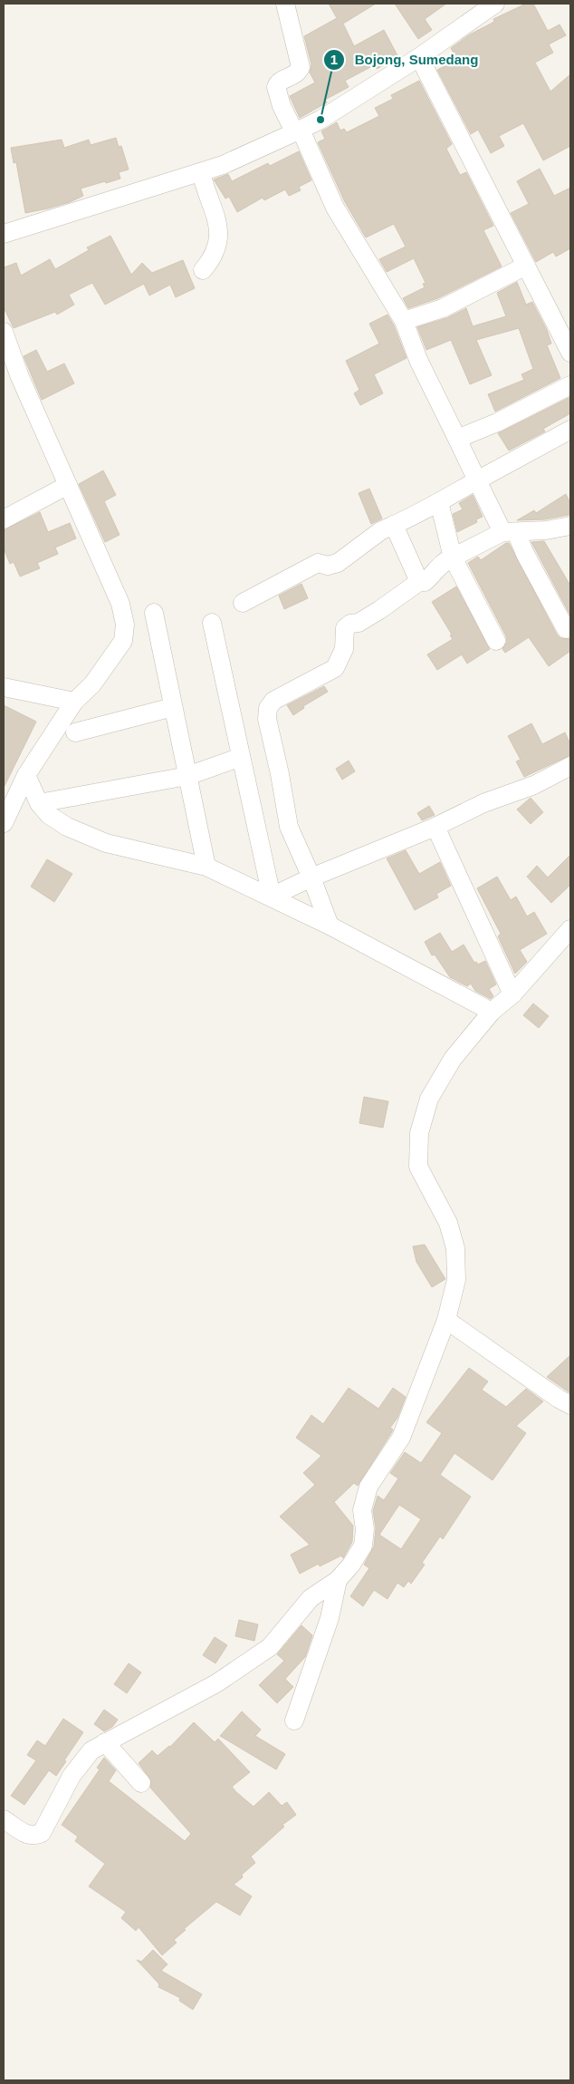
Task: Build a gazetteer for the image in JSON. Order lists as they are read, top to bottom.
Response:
{
  "places": ["Bojong, Sumedang"]
}
